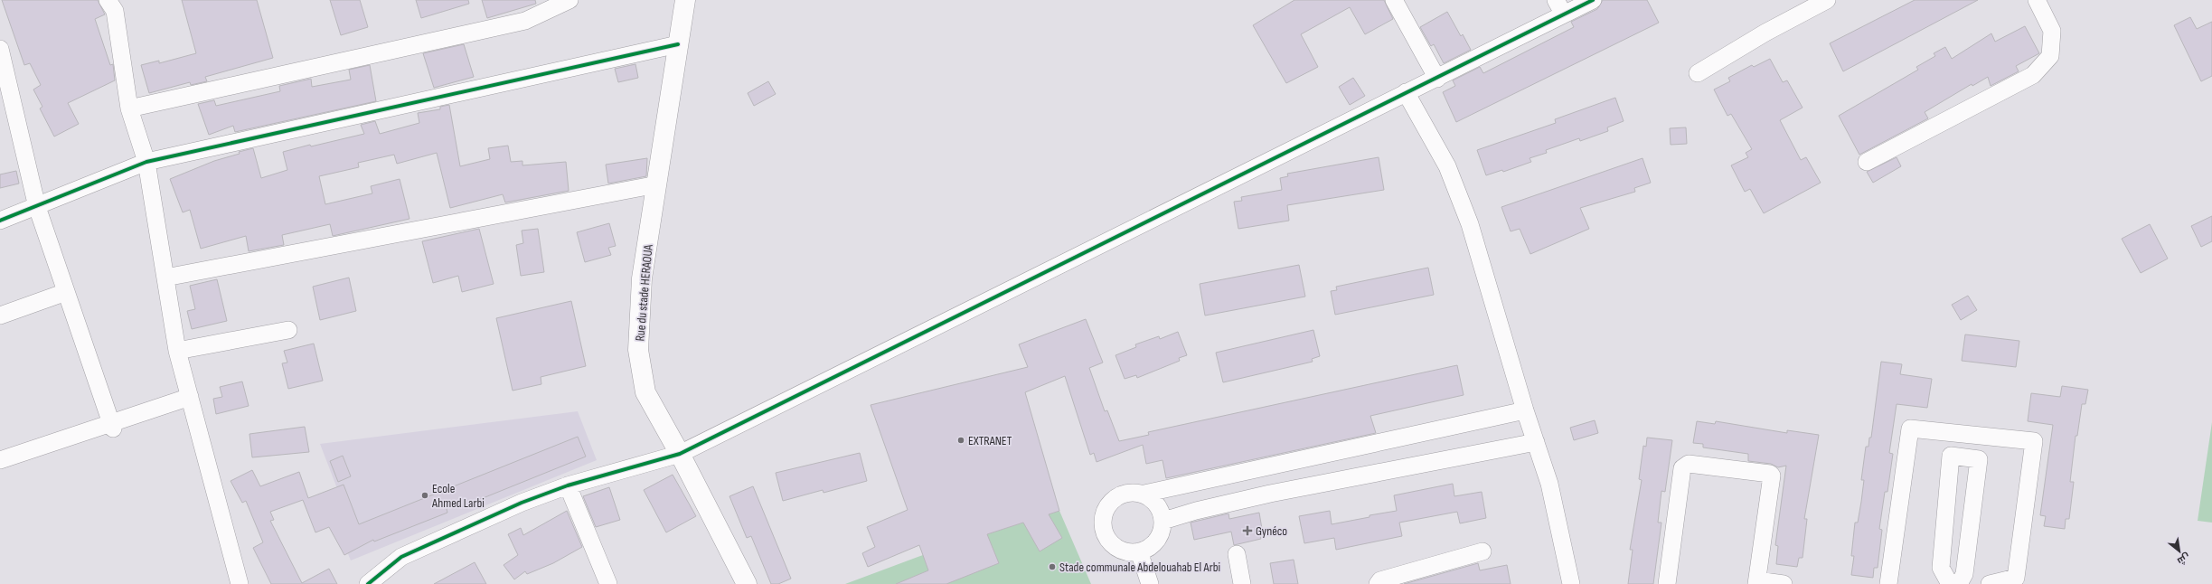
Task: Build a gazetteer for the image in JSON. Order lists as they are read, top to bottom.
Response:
{
  "streets": {
    "street": ["Rue du stade HERAOUA"]
  },
  "places": {
    "other": ["EXTRANET", "Ecole Ahmed Larbi", "Stade communale Abdelouahab El Arbi"],
    "health": ["Gynéco"]
  },
  "north": "bottom right"
}
